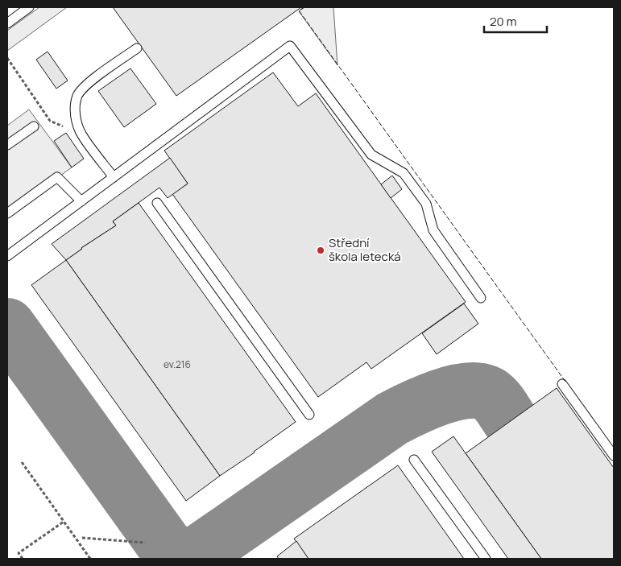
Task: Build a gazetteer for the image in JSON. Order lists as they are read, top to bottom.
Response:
{
  "places": ["Střední škola letecká"],
  "house_numbers": ["ev.216"],
  "scale_bar": "20 m"
}
